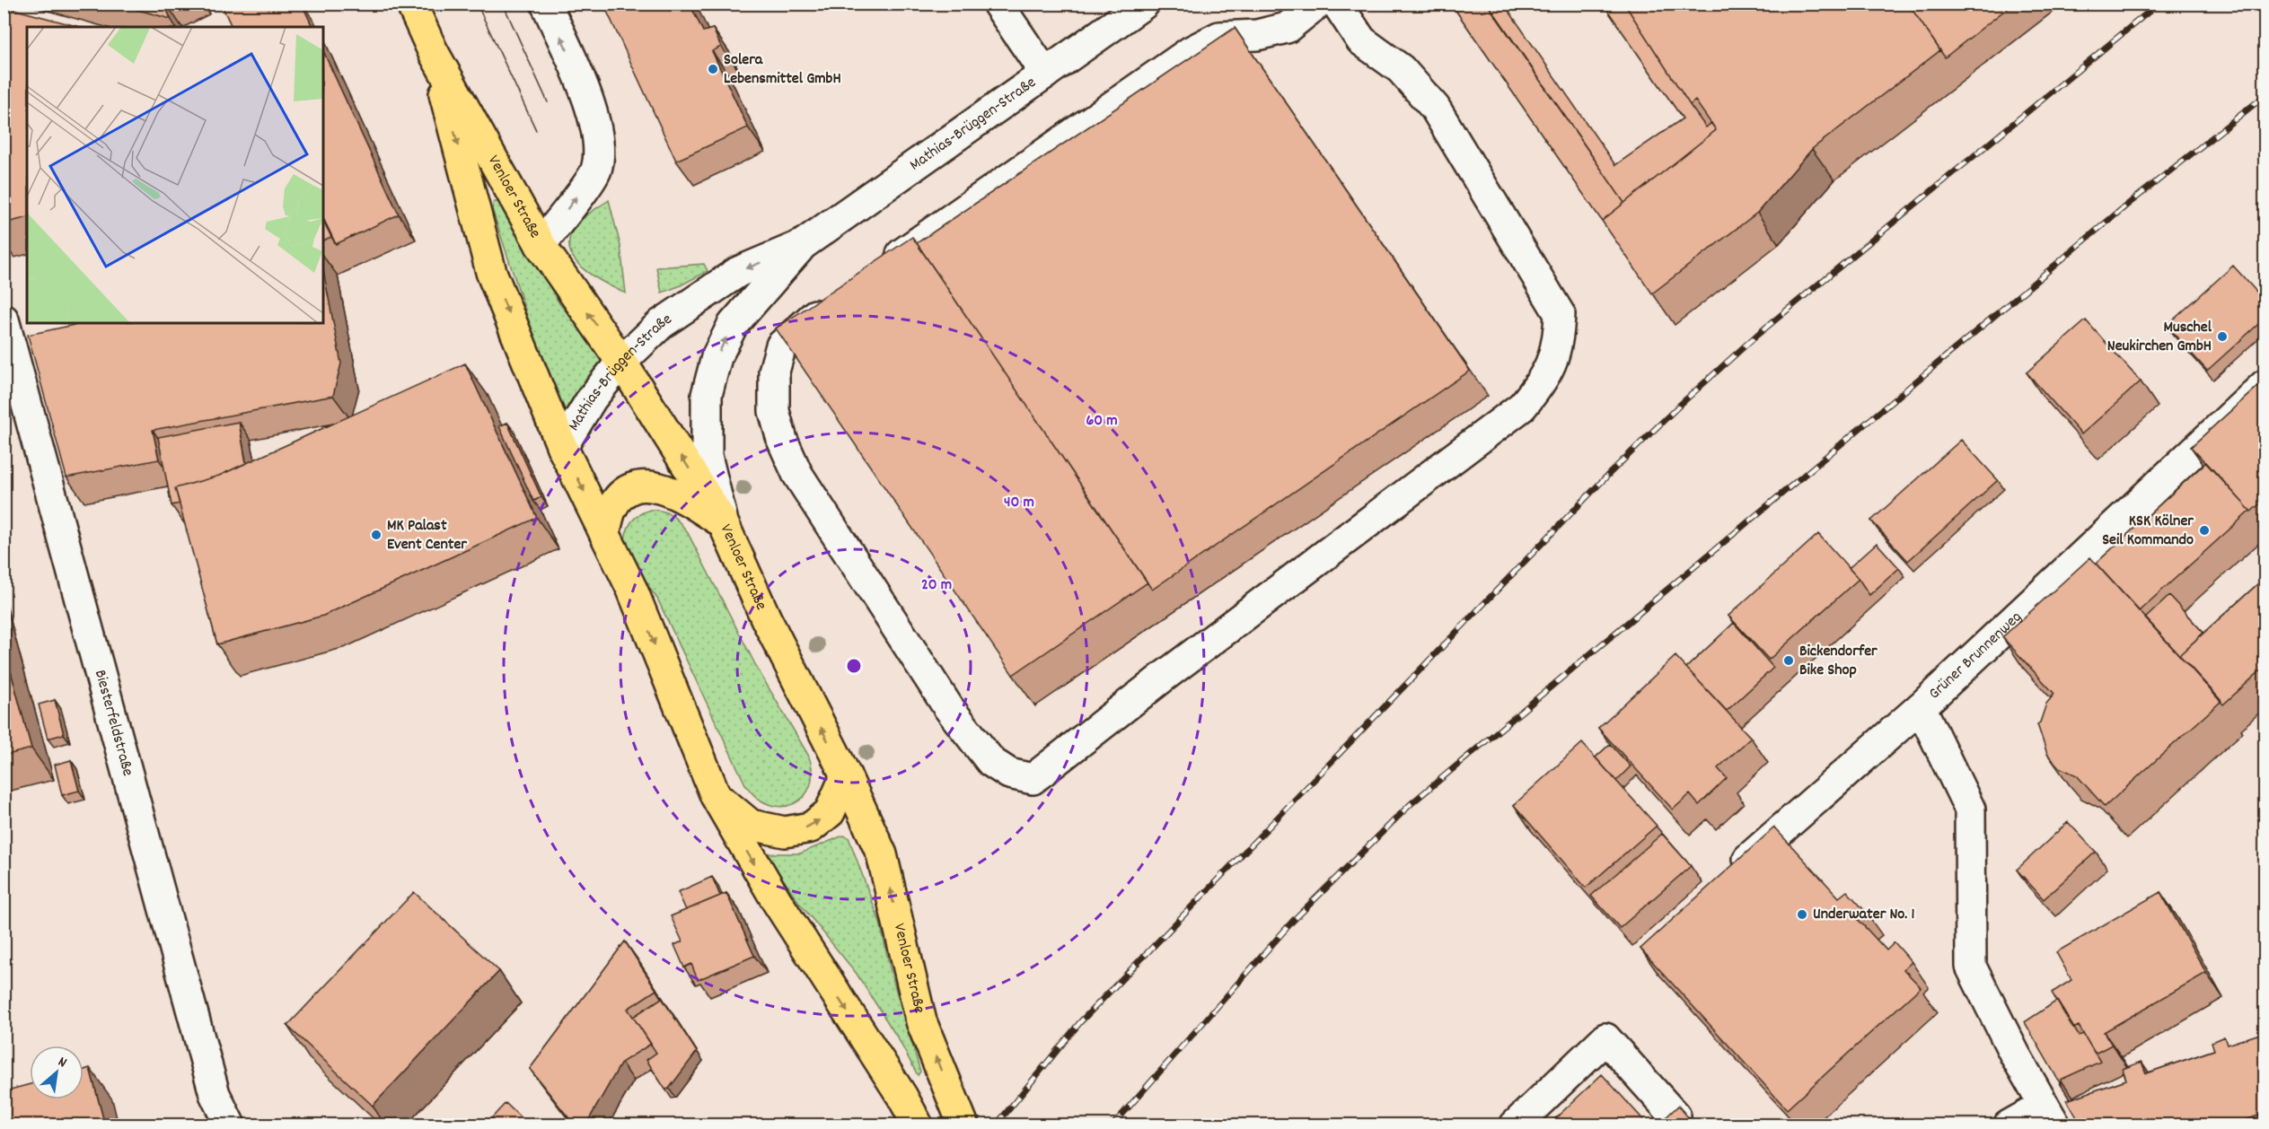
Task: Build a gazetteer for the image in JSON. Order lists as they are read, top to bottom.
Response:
{
  "streets": {
    "main road": ["Venloer Straße"],
    "street": ["Mathias-Brüggen-Straße", "Grüner Brunnenweg", "Biesterfeldstraße"]
  },
  "crossings": [
    ["Mathias-Brüggen-Straße", "Venloer Straße"]
  ],
  "places": [
    "Solera Lebensmittel GmbH",
    "Muschel Neukirchen GmbH",
    "KSK Kölner Seil Kommando",
    "MK Palast Event Center",
    "Bickendorfer Bike Shop",
    "Underwater No. 1"
  ],
  "north": "top right",
  "rings": ["60 m", "40 m", "20 m"]
}
